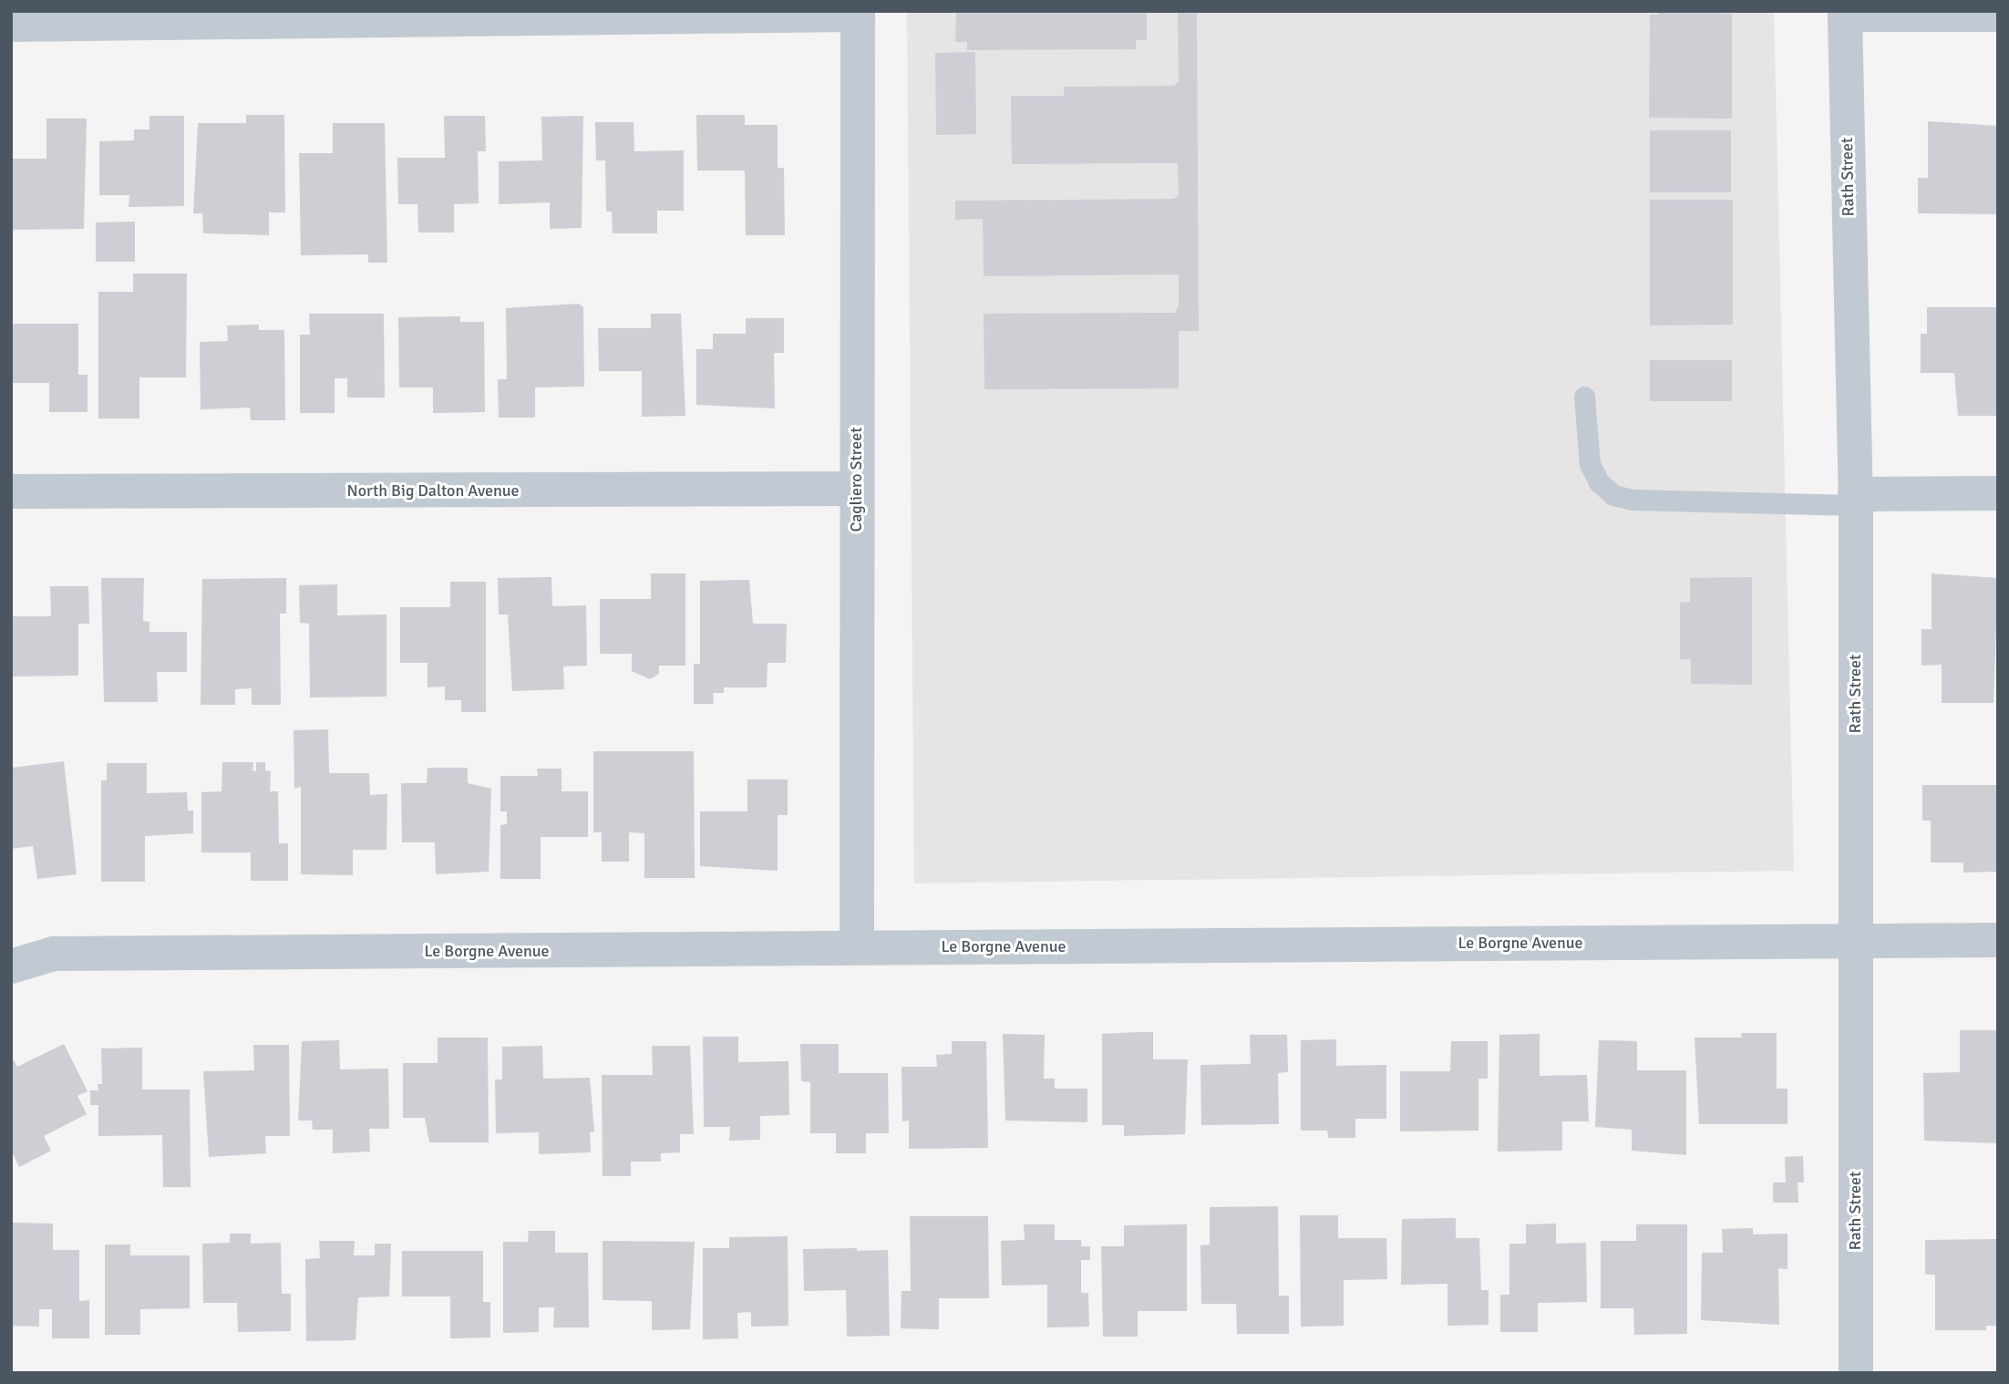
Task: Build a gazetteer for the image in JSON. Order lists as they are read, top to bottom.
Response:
{
  "streets": {
    "street": [
      "Rath Street",
      "Cagliero Street",
      "North Big Dalton Avenue",
      "Le Borgne Avenue"
    ]
  },
  "crossings": [
    ["Rath Street", "Le Borgne Avenue"],
    ["Cagliero Street", "North Big Dalton Avenue"],
    ["Cagliero Street", "Le Borgne Avenue"]
  ]
}
